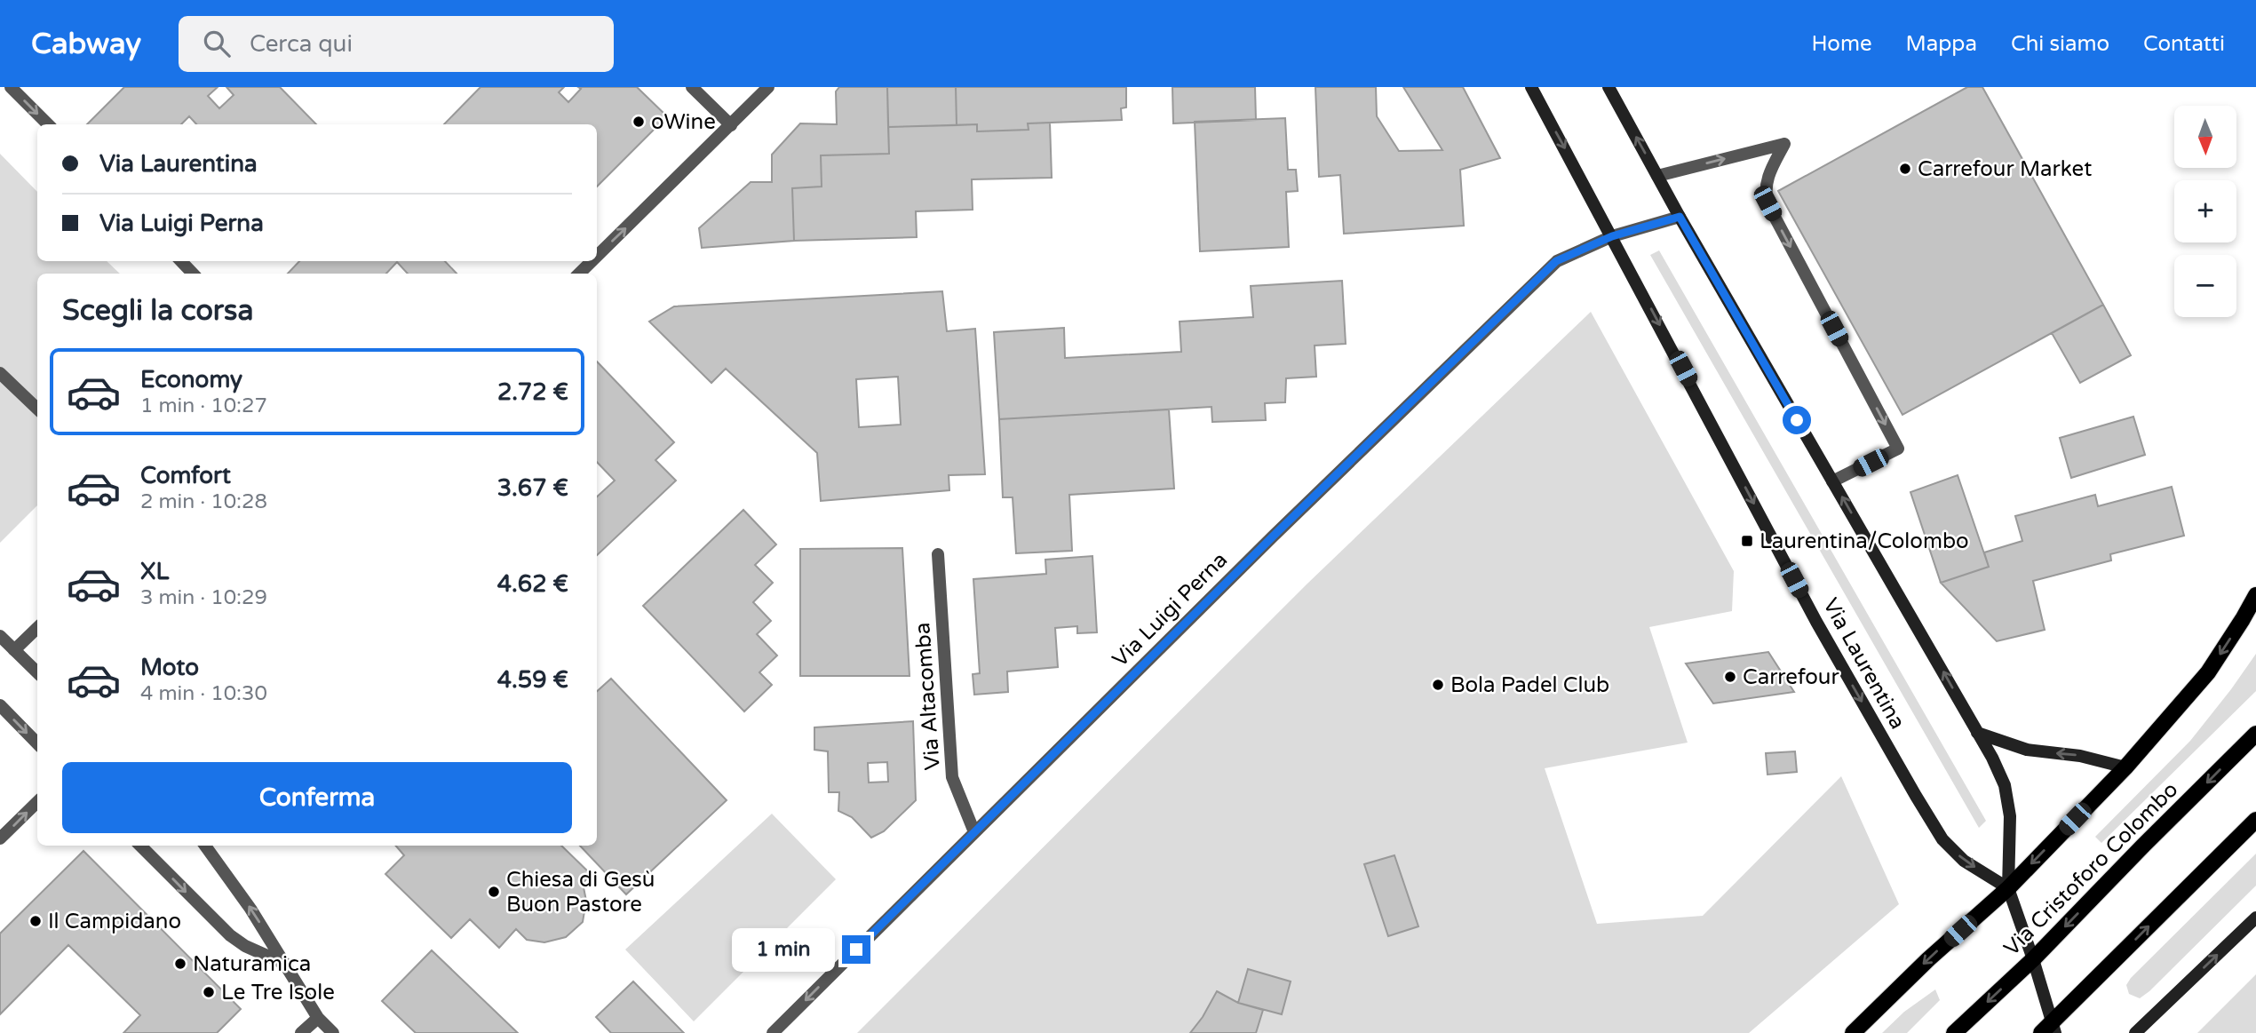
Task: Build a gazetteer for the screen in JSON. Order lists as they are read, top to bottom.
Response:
{
  "streets": {
    "main road": ["Via Laurentina", "Via Cristoforo Colombo"],
    "street": ["Via Luigi Perna", "Via Altacomba"]
  },
  "crossings": [
    ["Via Luigi Perna", "Via Laurentina"],
    ["Via Luigi Perna", "Via Altacomba"],
    ["Via Laurentina", "Via Cristoforo Colombo"]
  ],
  "places": {
    "other": [
      "oWine",
      "Carrefour Market",
      "Carrefour",
      "Bola Padel Club",
      "Chiesa di Gesù Buon Pastore",
      "Il Campidano",
      "Naturamica",
      "Le Tre Isole"
    ],
    "transit": ["Laurentina/Colombo"]
  },
  "north": "bottom",
  "page": {
    "header": "Cabway",
    "search": "Cerca qui",
    "nav": [
      "Home",
      "Mappa",
      "Chi siamo",
      "Contatti"
    ],
    "map_buttons": ["+", "−"],
    "banner": ["Via Laurentina", "Via Luigi Perna"],
    "heading": "Scegli la corsa",
    "list": [
      {
        "name": "Economy",
        "note": "1 min · 10:27",
        "value": "2.72 €"
      },
      {
        "name": "Comfort",
        "note": "2 min · 10:28",
        "value": "3.67 €"
      },
      {
        "name": "XL",
        "note": "3 min · 10:29",
        "value": "4.62 €"
      },
      {
        "name": "Moto",
        "note": "4 min · 10:30",
        "value": "4.59 €"
      }
    ],
    "buttons": "Conferma",
    "bubble": "1 min"
  }
}
